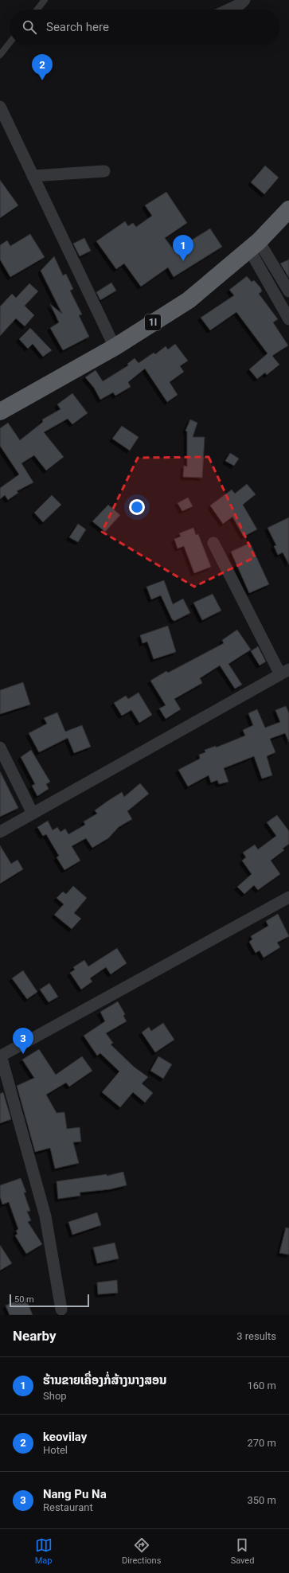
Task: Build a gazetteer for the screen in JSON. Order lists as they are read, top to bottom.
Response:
{
  "streets": {
    "highway": ["1I"]
  },
  "scale_bar": "50 m",
  "page": {
    "search": "Search here",
    "pins": ["2", "1", "3"],
    "scale": "50 m",
    "heading": ["Nearby", "3 results"],
    "list": [
      {
        "mark": "1",
        "name": "ຮ້ານຂາຍເຄື່ອງກໍ່ສ້າງນາງສອນ",
        "note": "Shop",
        "value": "160 m"
      },
      {
        "mark": "2",
        "name": "keovilay",
        "note": "Hotel",
        "value": "270 m"
      },
      {
        "mark": "3",
        "name": "Nang Pu Na",
        "note": "Restaurant",
        "value": "350 m"
      }
    ],
    "nav": ["Map", "Directions", "Saved"]
  }
}
